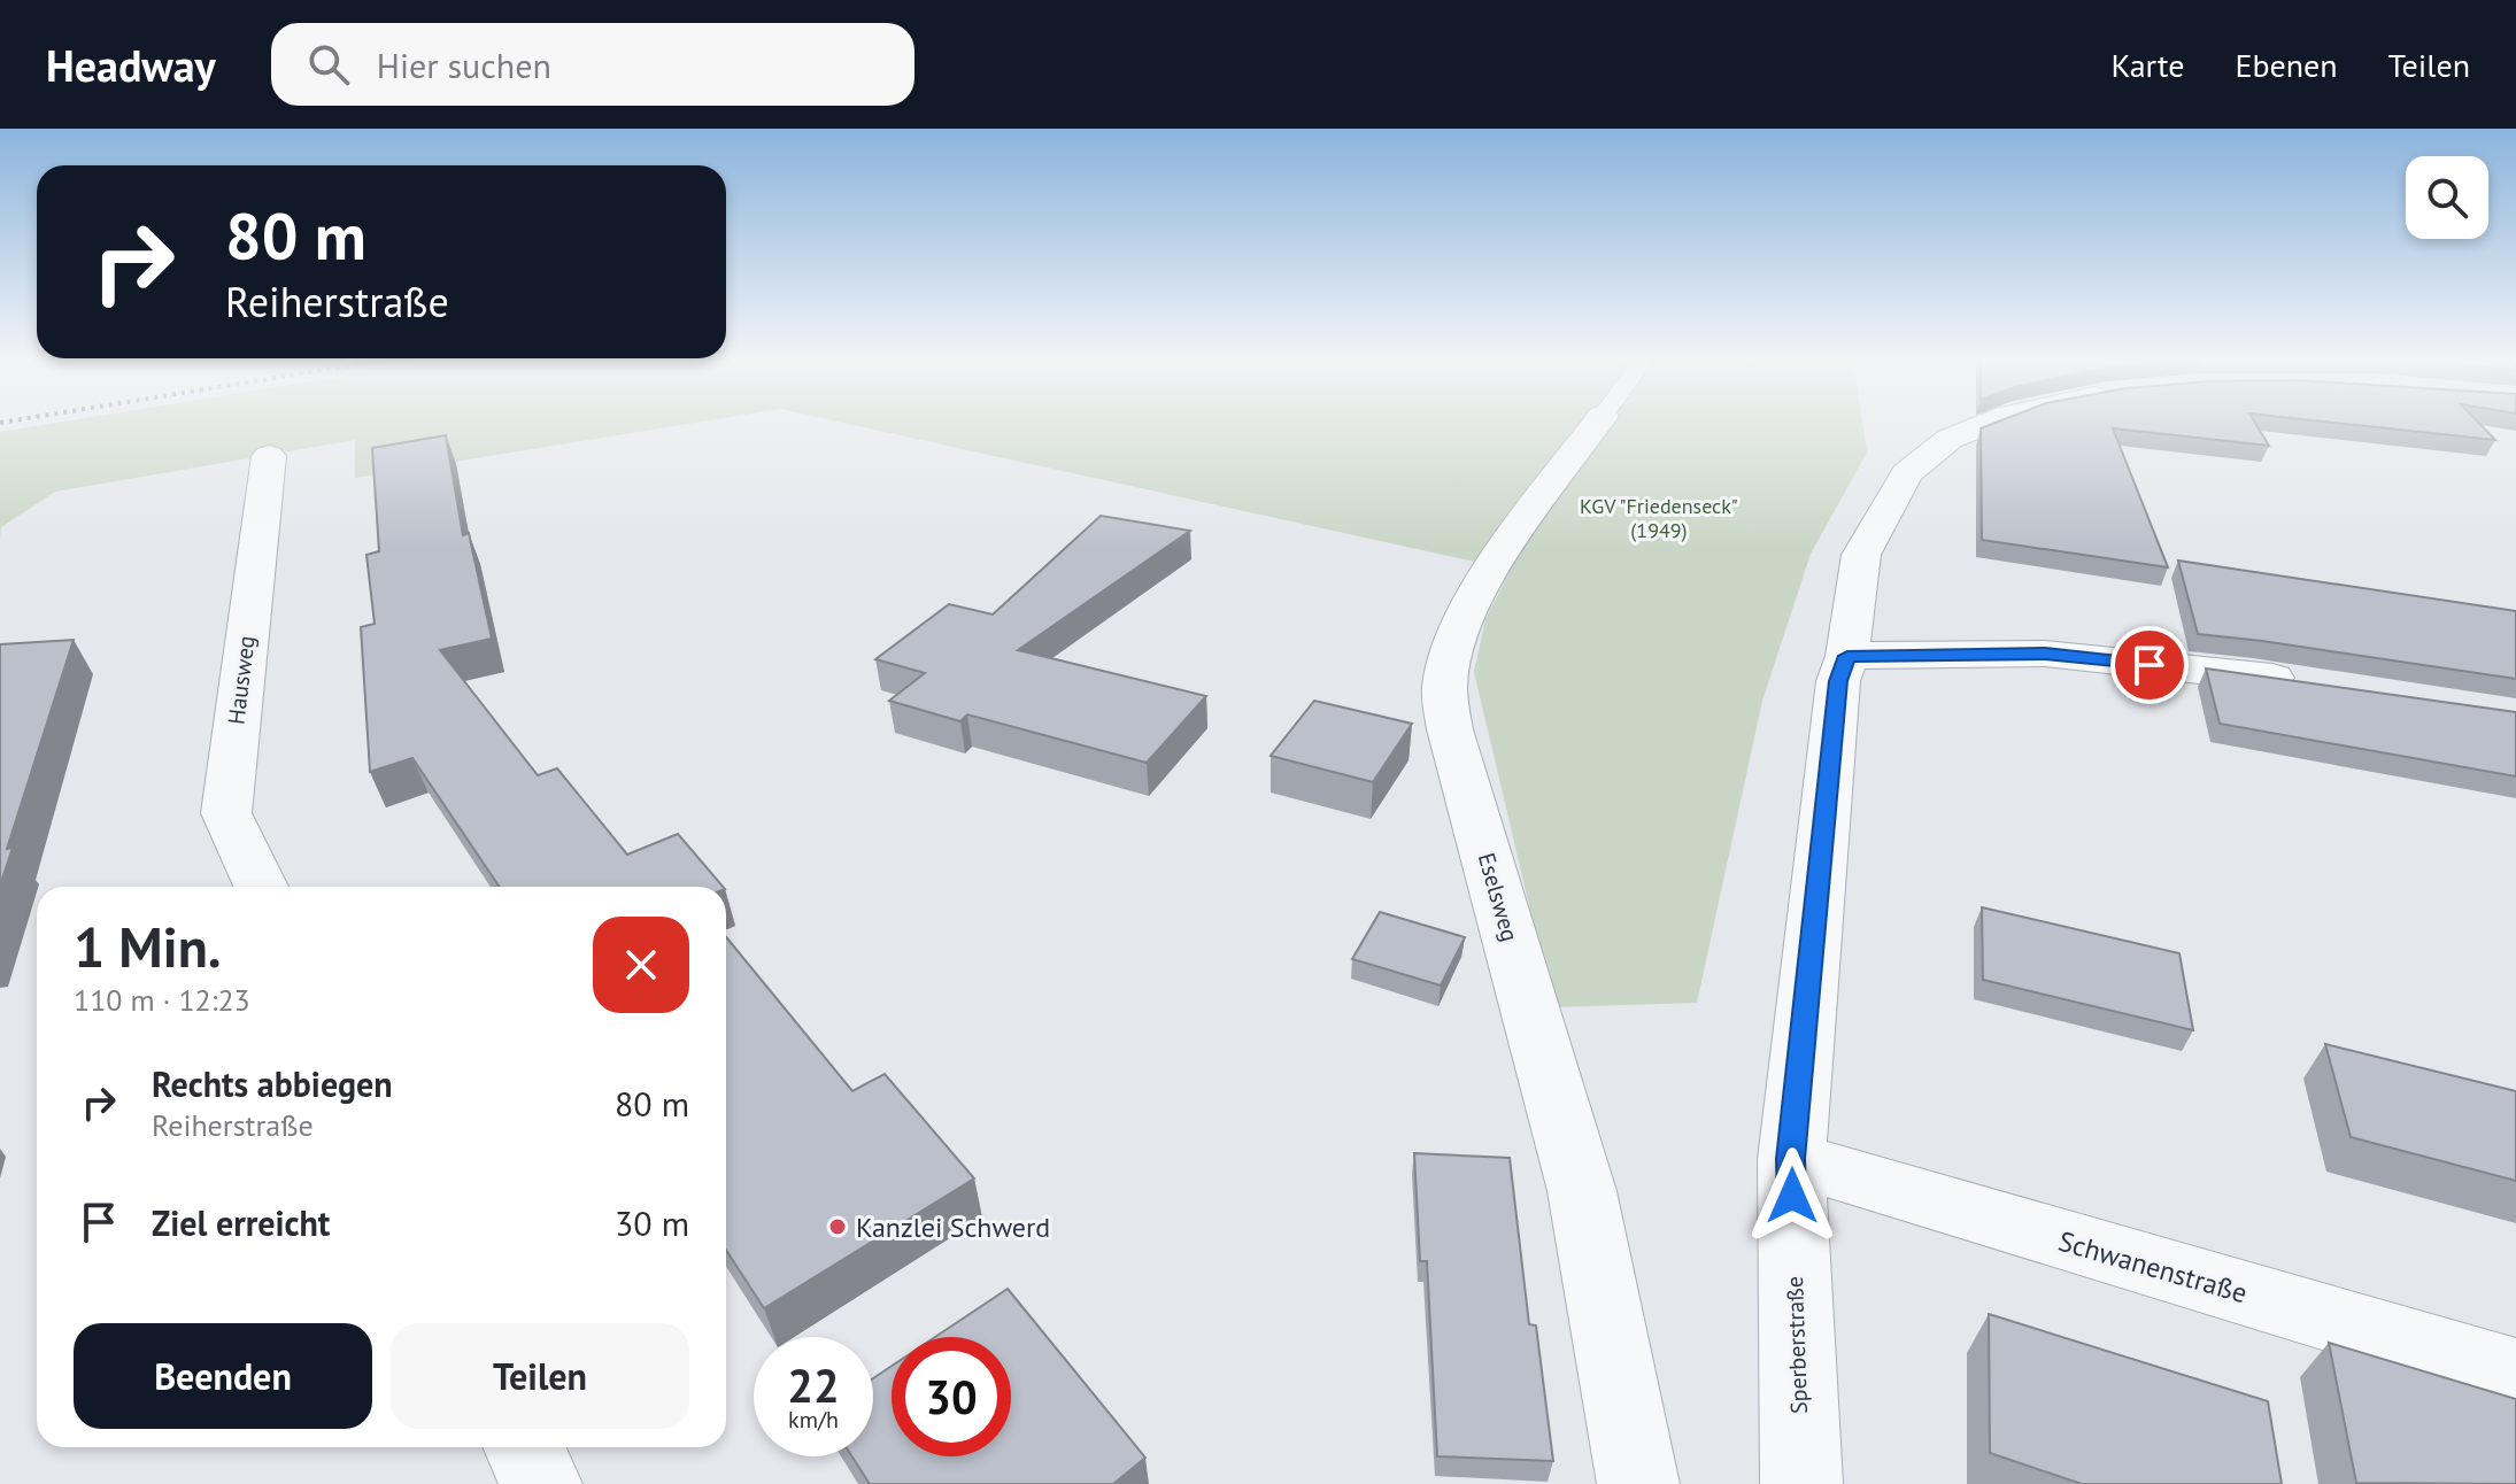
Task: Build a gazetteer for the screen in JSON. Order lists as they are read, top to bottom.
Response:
{
  "streets": {
    "street": [
      "Hausweg",
      "Eselsweg",
      "Schwanenstraße",
      "Sperberstraße"
    ]
  },
  "crossings": [
    ["Schwanenstraße", "Sperberstraße"]
  ],
  "parks": ["KGV \"Friedenseck\" (1949)"],
  "places": ["Kanzlei Schwerd"],
  "page": {
    "header": "Headway",
    "search": "Hier suchen",
    "nav": ["Karte", "Ebenen", "Teilen"],
    "turn": ["80 m", "Reiherstraße"],
    "heading": ["1 Min.", "110 m · 12:23"],
    "list": [
      {
        "name": "Rechts abbiegen",
        "note": "Reiherstraße",
        "value": "80 m"
      },
      {
        "name": "Ziel erreicht",
        "value": "30 m"
      }
    ],
    "buttons": ["Beenden", "Teilen"],
    "speed": "22 km/h",
    "limit": "30"
  }
}
